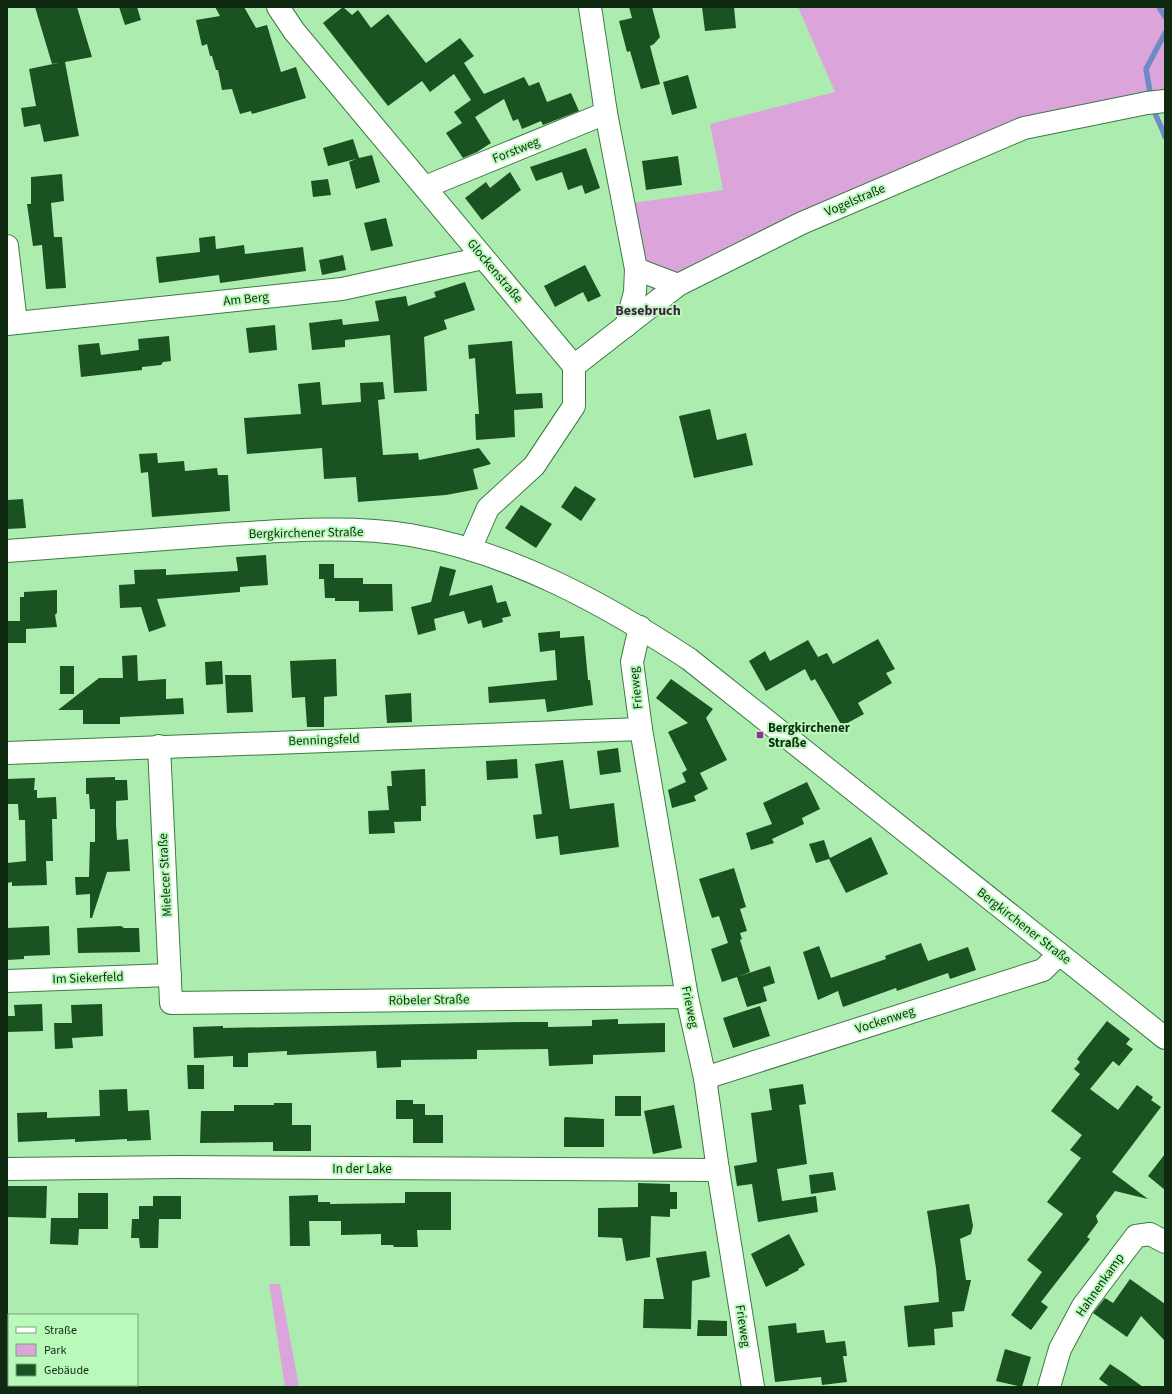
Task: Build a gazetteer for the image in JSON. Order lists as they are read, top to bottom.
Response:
{
  "streets": {
    "street": [
      "Forstweg",
      "Vogelstraße",
      "Glockenstraße",
      "Am Berg",
      "Bergkirchener Straße",
      "Frieweg",
      "Benningsfeld",
      "Mielecer Straße",
      "Im Siekerfeld",
      "Röbeler Straße",
      "Vockenweg",
      "In der Lake",
      "Hahnenkamp"
    ]
  },
  "crossings": [
    ["Forstweg", "Glockenstraße"],
    ["Vogelstraße", "Glockenstraße"],
    ["Glockenstraße", "Am Berg"],
    ["Bergkirchener Straße", "Frieweg"],
    ["Bergkirchener Straße", "Vockenweg"],
    ["Frieweg", "Benningsfeld"],
    ["Frieweg", "Röbeler Straße"],
    ["Frieweg", "Vockenweg"],
    ["Frieweg", "In der Lake"],
    ["Benningsfeld", "Mielecer Straße"],
    ["Mielecer Straße", "Im Siekerfeld"],
    ["Mielecer Straße", "Röbeler Straße"]
  ],
  "districts": ["Besebruch"],
  "places": {
    "transit": ["Bergkirchener Straße"]
  },
  "legend": ["Straße", "Park", "Gebäude"]
}
